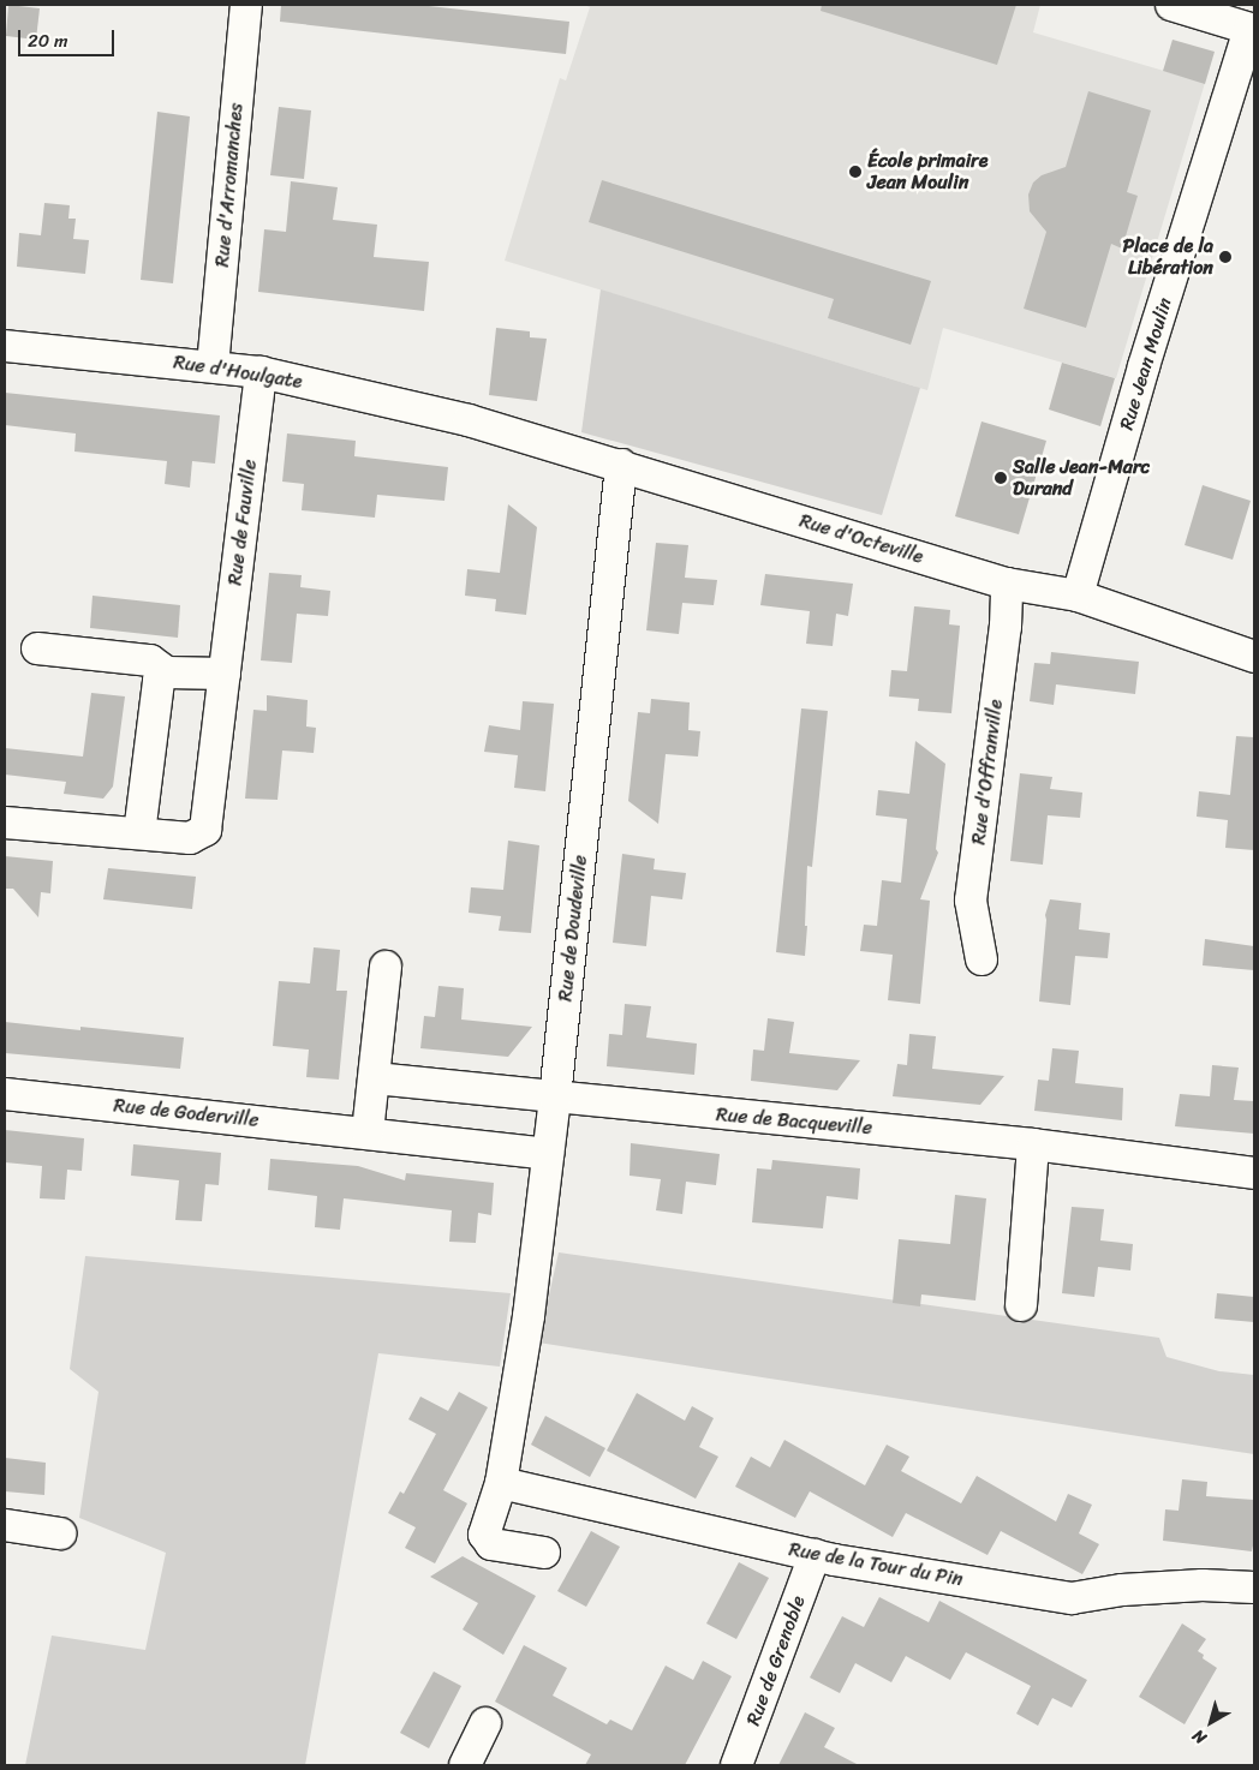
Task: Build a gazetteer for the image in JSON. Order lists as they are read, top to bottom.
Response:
{
  "streets": {
    "street": [
      "Rue d'Arromanches",
      "Rue Jean Moulin",
      "Rue d'Houlgate",
      "Rue de Fauville",
      "Rue d'Octeville",
      "Rue d'Offranville",
      "Rue de Doudeville",
      "Rue de Goderville",
      "Rue de Bacqueville",
      "Rue de la Tour du Pin",
      "Rue de Grenoble"
    ]
  },
  "crossings": [
    ["Rue d'Arromanches", "Rue d'Houlgate"],
    ["Rue Jean Moulin", "Rue d'Octeville"],
    ["Rue d'Houlgate", "Rue de Fauville"],
    ["Rue d'Houlgate", "Rue d'Octeville"],
    ["Rue d'Octeville", "Rue d'Offranville"],
    ["Rue d'Octeville", "Rue de Doudeville"],
    ["Rue de Doudeville", "Rue de Goderville"],
    ["Rue de Doudeville", "Rue de Bacqueville"],
    ["Rue de Doudeville", "Rue de la Tour du Pin"],
    ["Rue de la Tour du Pin", "Rue de Grenoble"]
  ],
  "places": ["École primaire Jean Moulin", "Place de la Libération", "Salle Jean-Marc Durand"],
  "scale_bar": "20 m",
  "north": "bottom left"
}
